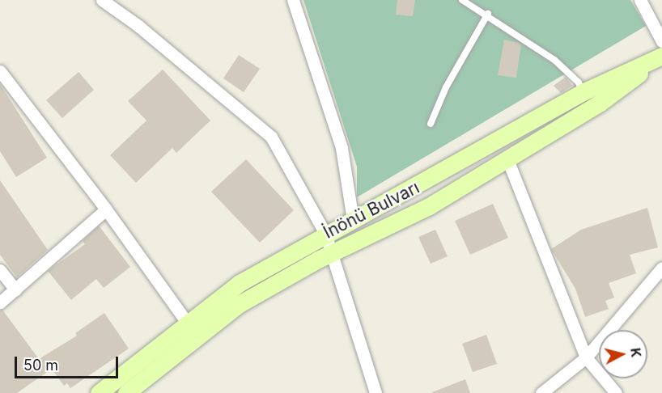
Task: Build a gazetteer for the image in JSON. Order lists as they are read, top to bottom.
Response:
{
  "streets": {
    "main road": ["İnönü Bulvarı"]
  },
  "scale_bar": "50 m",
  "north": "right"
}
